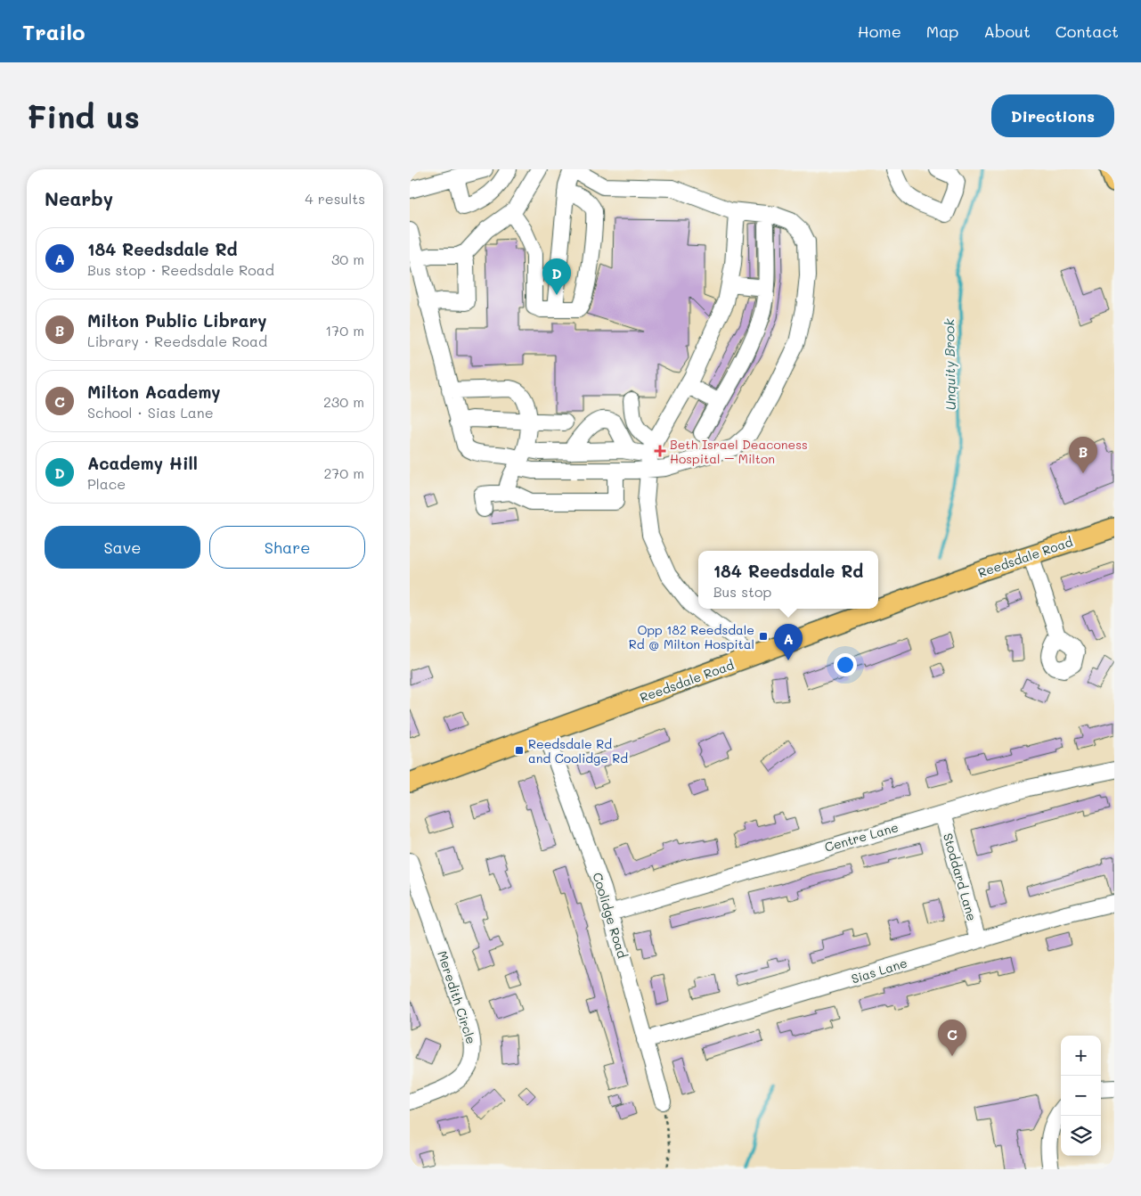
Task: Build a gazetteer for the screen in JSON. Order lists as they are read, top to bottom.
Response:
{
  "streets": {
    "main road": ["Reedsdale Road"],
    "street": [
      "Centre Lane",
      "Stoddard Lane",
      "Coolidge Road",
      "Sias Lane",
      "Meredith Circle"
    ]
  },
  "crossings": [
    ["Reedsdale Road", "Coolidge Road"],
    ["Centre Lane", "Stoddard Lane"],
    ["Centre Lane", "Coolidge Road"],
    ["Stoddard Lane", "Sias Lane"],
    ["Coolidge Road", "Sias Lane"]
  ],
  "water": ["Unquity Brook"],
  "places": {
    "health": ["Beth Israel Deaconess Hospital – Milton"],
    "transit": ["Opp 182 Reedsdale Rd @ Milton Hospital", "Reedsdale Rd and Coolidge Rd"]
  },
  "page": {
    "header": "Trailo",
    "nav": [
      "Home",
      "Map",
      "About",
      "Contact"
    ],
    "buttons": [
      "Directions",
      ["Save", "Share"]
    ],
    "title": "Find us",
    "heading": ["Nearby", "4 results"],
    "list": [
      {
        "mark": "A",
        "name": "184 Reedsdale Rd",
        "note": "Bus stop · Reedsdale Road",
        "value": "30 m"
      },
      {
        "mark": "B",
        "name": "Milton Public Library",
        "note": "Library · Reedsdale Road",
        "value": "170 m"
      },
      {
        "mark": "C",
        "name": "Milton Academy",
        "note": "School · Sias Lane",
        "value": "230 m"
      },
      {
        "mark": "D",
        "name": "Academy Hill",
        "note": "Place",
        "value": "270 m"
      }
    ],
    "pins": [
      "D",
      "B",
      "A",
      "C"
    ],
    "popup": ["184 Reedsdale Rd", "Bus stop"],
    "map_buttons": ["+", "−"]
  }
}
